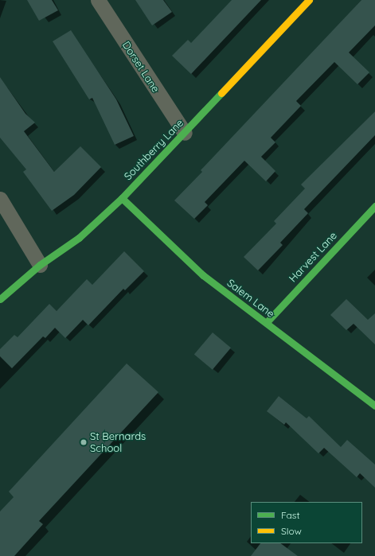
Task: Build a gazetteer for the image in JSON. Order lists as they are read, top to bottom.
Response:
{
  "streets": {
    "street": [
      "Dorset Lane",
      "Southberry Lane",
      "Harvest Lane",
      "Salem Lane"
    ]
  },
  "crossings": [
    ["Dorset Lane", "Southberry Lane"],
    ["Southberry Lane", "Salem Lane"],
    ["Harvest Lane", "Salem Lane"]
  ],
  "places": ["St Bernards School"],
  "legend": ["Fast", "Slow"]
}
